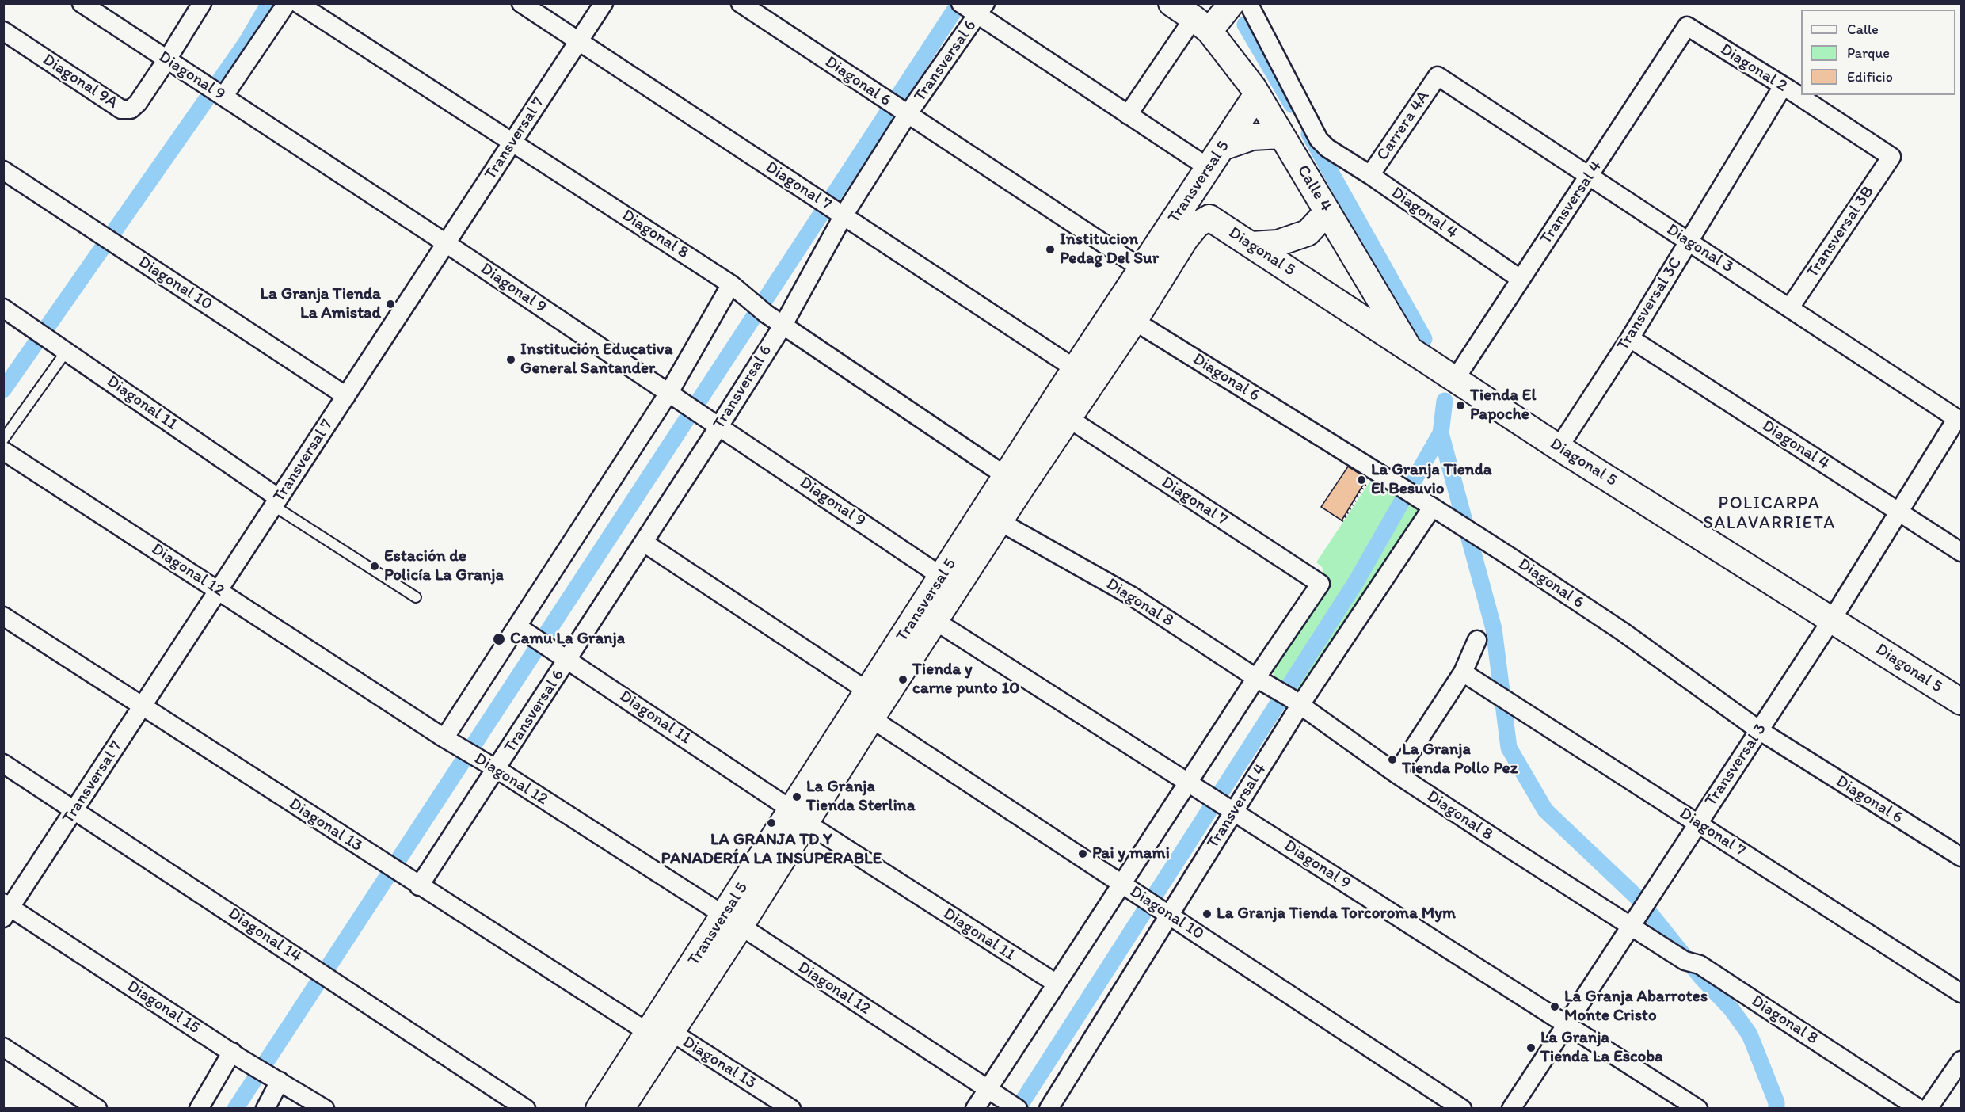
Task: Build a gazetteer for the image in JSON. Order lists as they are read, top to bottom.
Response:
{
  "streets": {
    "street": [
      "Transversal 6",
      "Diagonal 2",
      "Diagonal 9",
      "Diagonal 9A",
      "Diagonal 6",
      "Carrera 4A",
      "Transversal 7",
      "Transversal 5",
      "Diagonal 7",
      "Calle 4",
      "Transversal 4",
      "Diagonal 4",
      "Transversal 3B",
      "Diagonal 8",
      "Diagonal 3",
      "Diagonal 5",
      "Diagonal 10",
      "Transversal 3C",
      "Diagonal 11",
      "Diagonal 12",
      "Transversal 3",
      "Diagonal 13",
      "Diagonal 14",
      "Diagonal 15"
    ]
  },
  "crossings": [
    ["Transversal 6", "Diagonal 9"],
    ["Transversal 6", "Diagonal 6"],
    ["Transversal 6", "Diagonal 7"],
    ["Transversal 6", "Diagonal 8"],
    ["Transversal 6", "Diagonal 11"],
    ["Transversal 6", "Diagonal 12"],
    ["Transversal 6", "Diagonal 13"],
    ["Diagonal 2", "Transversal 4"],
    ["Diagonal 2", "Transversal 3B"],
    ["Diagonal 2", "Transversal 3C"],
    ["Diagonal 9", "Diagonal 9A"],
    ["Diagonal 9", "Transversal 7"],
    ["Diagonal 9", "Transversal 5"],
    ["Diagonal 9", "Transversal 4"],
    ["Diagonal 9", "Transversal 3"],
    ["Diagonal 6", "Transversal 5"],
    ["Diagonal 6", "Transversal 4"],
    ["Diagonal 6", "Transversal 3"],
    ["Carrera 4A", "Diagonal 4"],
    ["Carrera 4A", "Diagonal 3"],
    ["Transversal 7", "Diagonal 7"],
    ["Transversal 7", "Diagonal 8"],
    ["Transversal 7", "Diagonal 10"],
    ["Transversal 7", "Diagonal 11"],
    ["Transversal 7", "Diagonal 12"],
    ["Transversal 7", "Diagonal 13"],
    ["Transversal 7", "Diagonal 14"],
    ["Transversal 7", "Diagonal 15"],
    ["Transversal 5", "Diagonal 7"],
    ["Transversal 5", "Calle 4"],
    ["Transversal 5", "Diagonal 8"],
    ["Transversal 5", "Diagonal 5"],
    ["Transversal 5", "Diagonal 10"],
    ["Transversal 5", "Diagonal 11"],
    ["Transversal 5", "Diagonal 12"],
    ["Transversal 5", "Diagonal 13"],
    ["Diagonal 7", "Diagonal 8"],
    ["Diagonal 7", "Transversal 3"],
    ["Calle 4", "Diagonal 4"],
    ["Calle 4", "Diagonal 5"],
    ["Transversal 4", "Diagonal 4"],
    ["Transversal 4", "Diagonal 8"],
    ["Transversal 4", "Diagonal 3"],
    ["Transversal 4", "Diagonal 5"],
    ["Transversal 4", "Diagonal 10"],
    ["Diagonal 4", "Transversal 3C"],
    ["Diagonal 4", "Transversal 3"],
    ["Transversal 3B", "Diagonal 3"],
    ["Diagonal 8", "Transversal 3"],
    ["Diagonal 3", "Transversal 3C"],
    ["Diagonal 3", "Transversal 3"],
    ["Diagonal 5", "Transversal 3C"],
    ["Diagonal 5", "Transversal 3"]
  ],
  "districts": ["POLICARPA SALAVARRIETA"],
  "places": [
    "Institucion Pedag Del Sur",
    "La Granja Tienda La Amistad",
    "Institución Educativa General Santander",
    "Tienda El Papoche",
    "La Granja Tienda El Besuvio",
    "Estación de Policía La Granja",
    "Camu La Granja",
    "Tienda y carne punto 10",
    "La Granja Tienda Pollo Pez",
    "La Granja Tienda Sterlina",
    "LA GRANJA TD Y PANADERÍA LA INSUPERABLE",
    "Pai y mami",
    "La Granja Tienda Torcoroma Mym",
    "La Granja Abarrotes Monte Cristo",
    "La Granja Tienda La Escoba"
  ],
  "legend": ["Calle", "Parque", "Edificio"]
}
